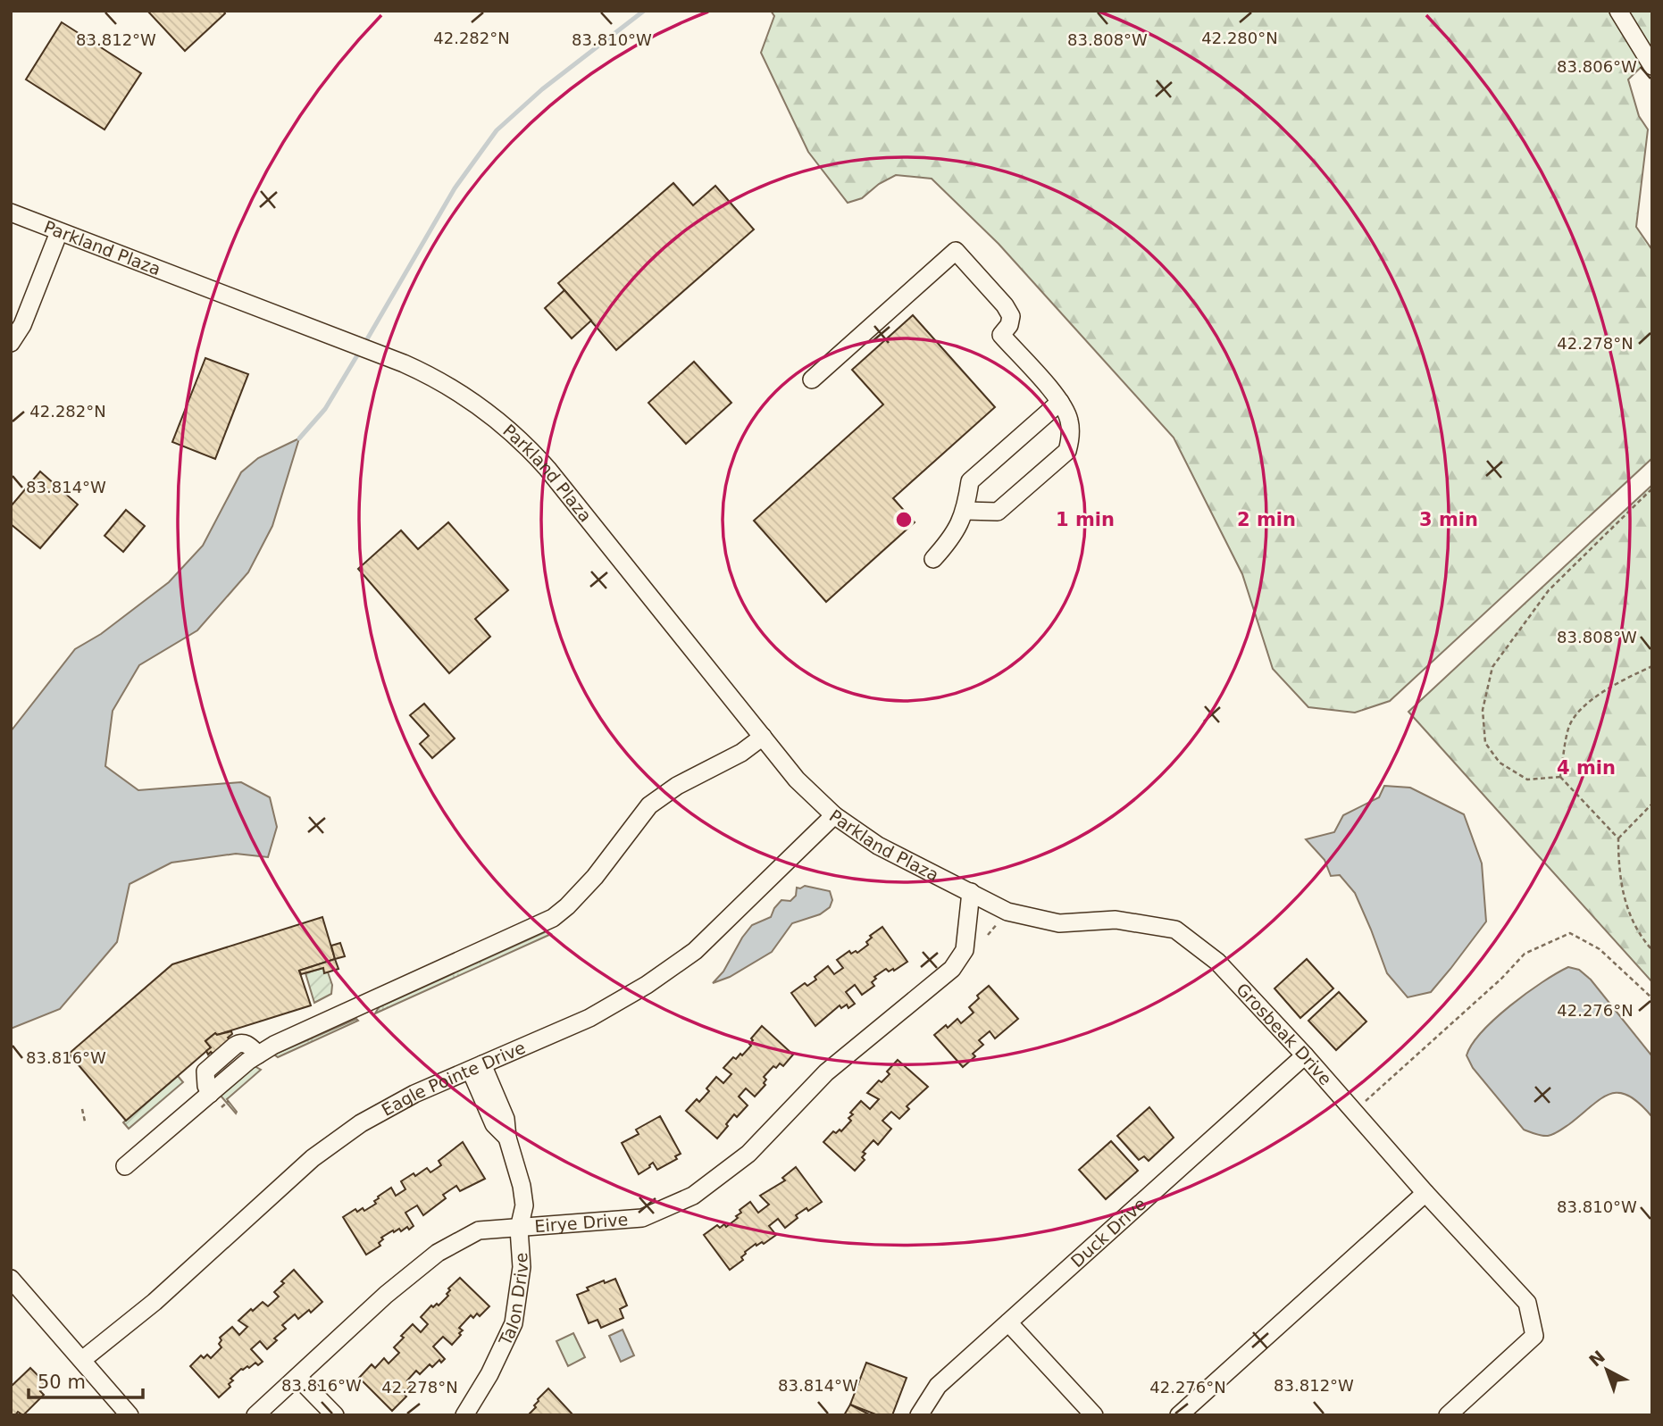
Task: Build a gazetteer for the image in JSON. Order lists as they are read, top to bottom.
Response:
{
  "streets": {
    "street": [
      "Parkland Plaza",
      "Grosbeak Drive",
      "Eagle Pointe Drive",
      "Eirye Drive",
      "Duck Drive",
      "Talon Drive"
    ]
  },
  "crossings": [
    ["Parkland Plaza", "Grosbeak Drive"],
    ["Parkland Plaza", "Eagle Pointe Drive"],
    ["Parkland Plaza", "Eirye Drive"],
    ["Grosbeak Drive", "Eirye Drive"],
    ["Grosbeak Drive", "Duck Drive"],
    ["Eagle Pointe Drive", "Talon Drive"],
    ["Eirye Drive", "Talon Drive"]
  ],
  "scale_bar": "50 m",
  "north": "top left",
  "coordinates": [
    "42.282°N",
    "42.280°N",
    "83.812°W",
    "83.810°W",
    "83.808°W",
    "83.806°W",
    "42.278°N",
    "83.814°W",
    "42.276°N",
    "83.816°W"
  ],
  "rings": [
    "1 min",
    "2 min",
    "3 min",
    "4 min"
  ]
}
